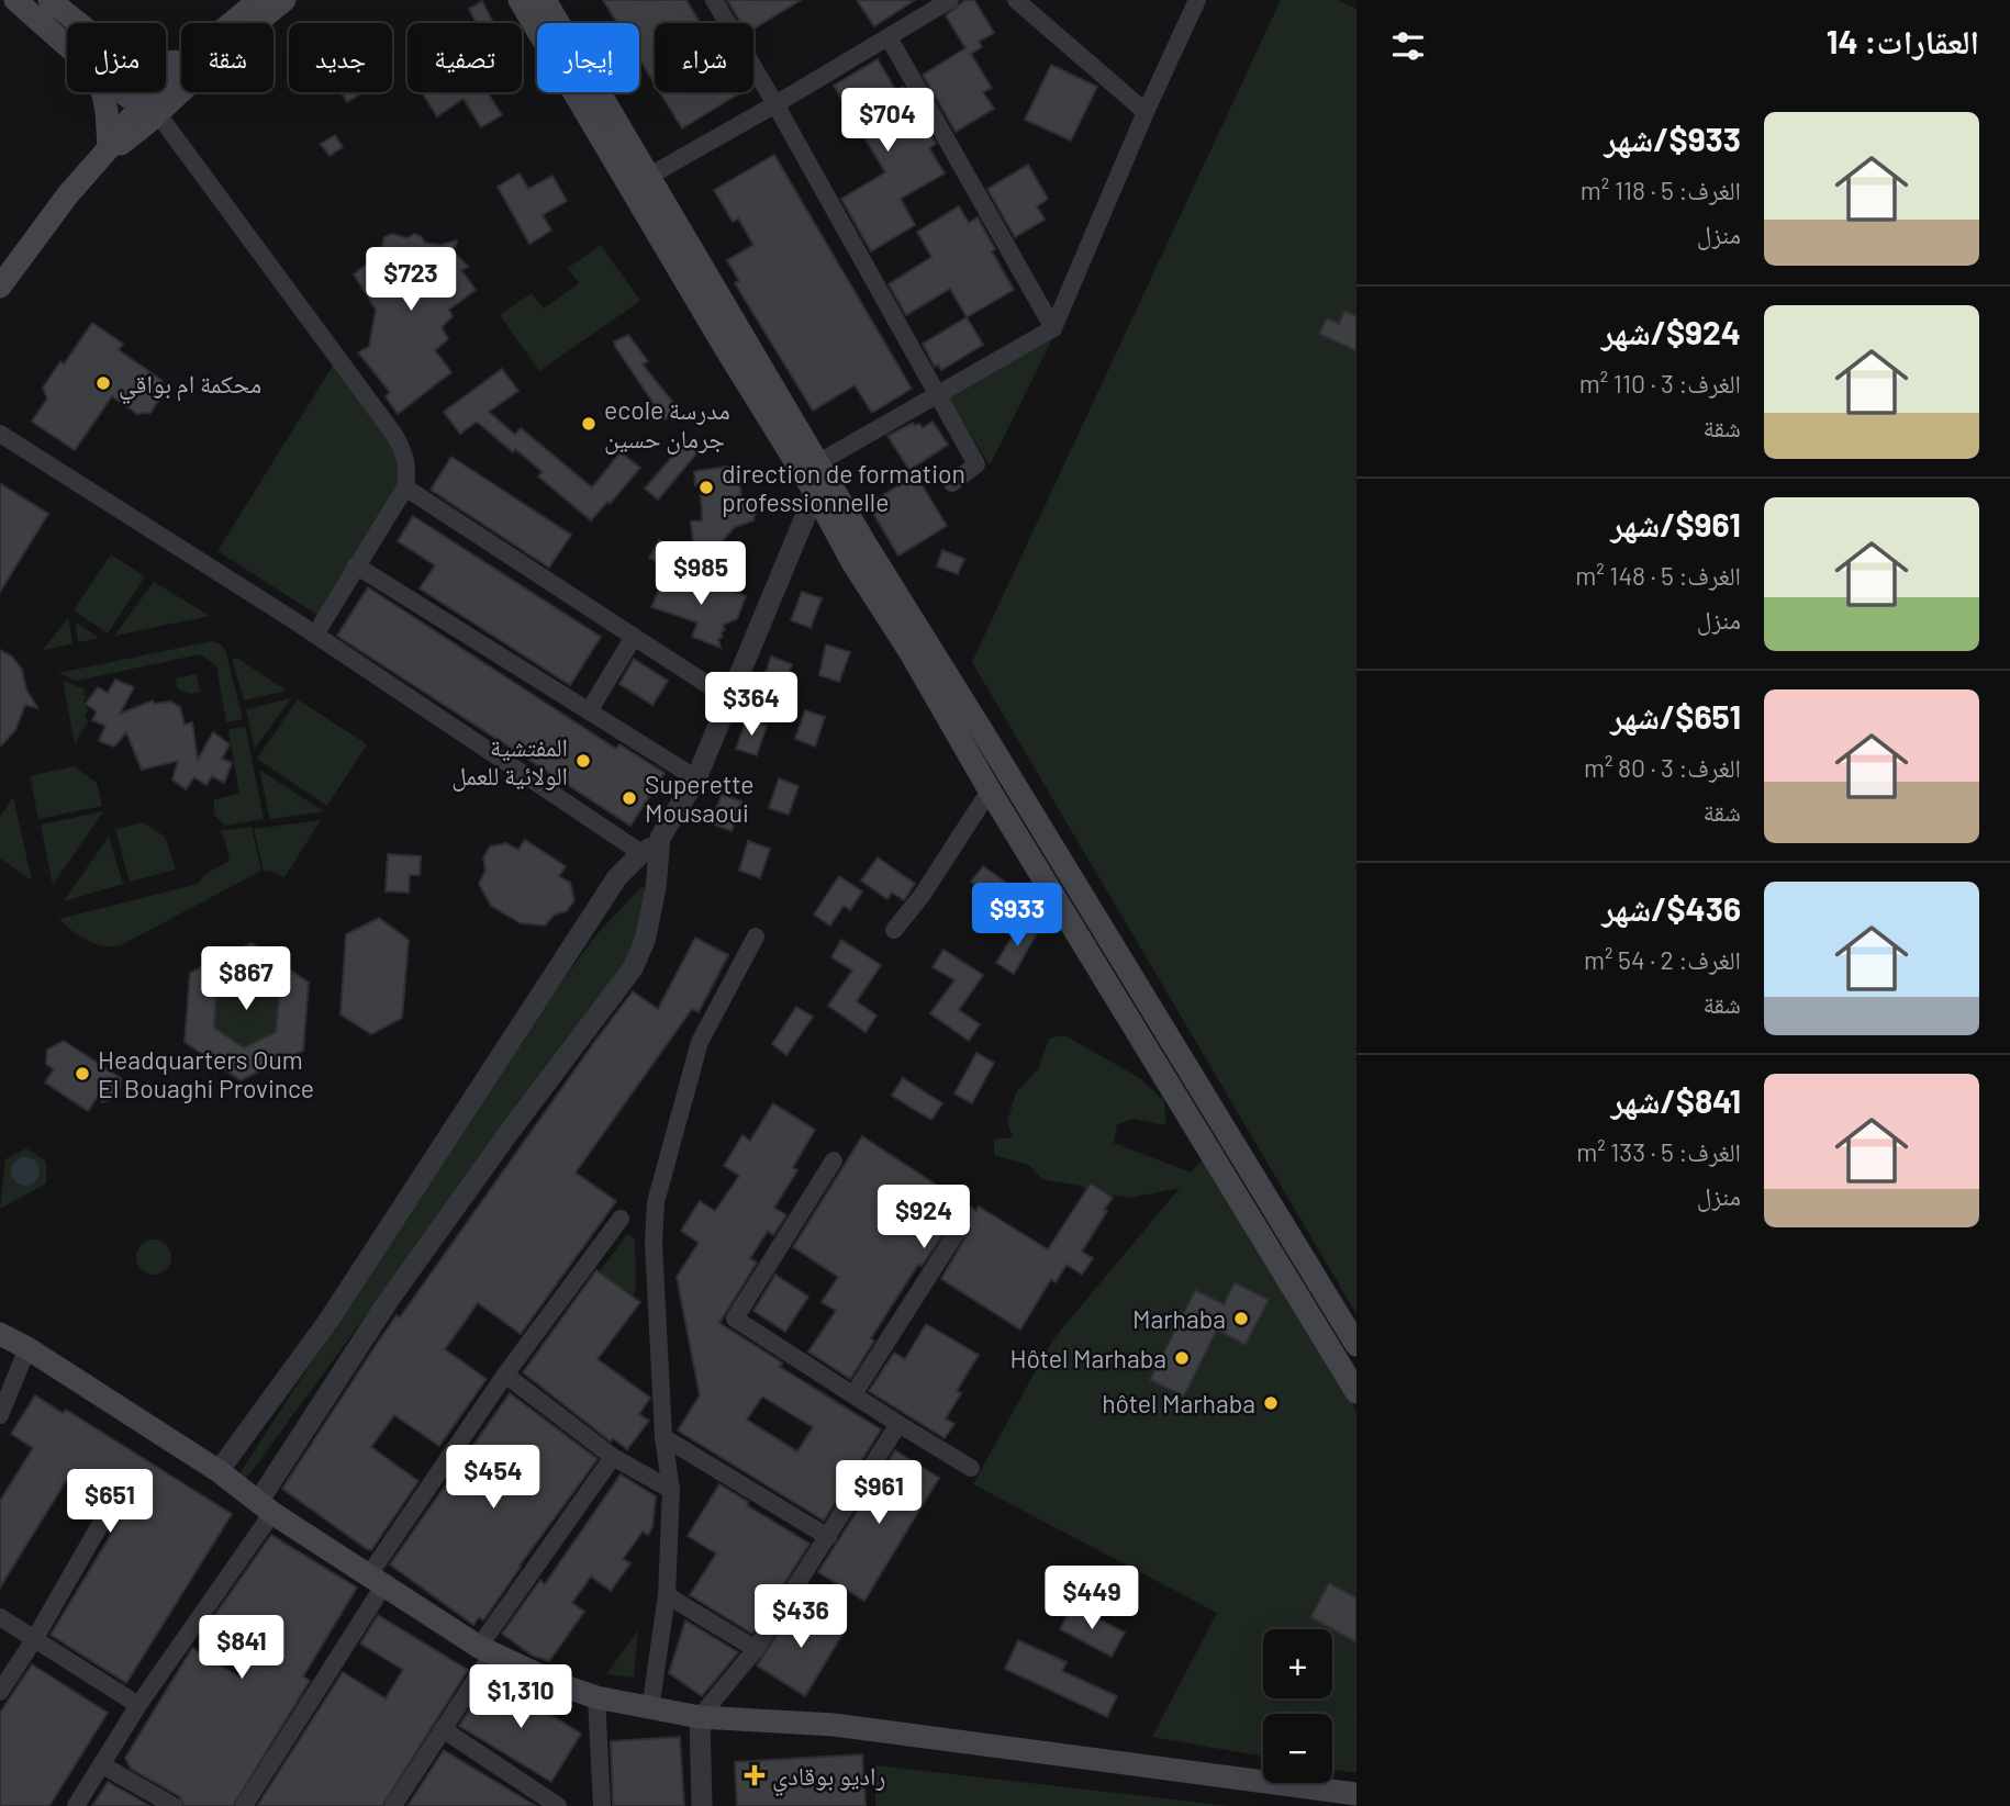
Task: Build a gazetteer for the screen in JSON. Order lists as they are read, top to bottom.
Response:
{
  "places": {
    "other": [
      "محكمة ام بواقي",
      "ecole مدرسة جرمان حسين",
      "direction de formation professionnelle",
      "المفتشية الولائية للعمل",
      "Superette Mousaoui",
      "Headquarters Oum El Bouaghi Province",
      "Marhaba",
      "Hôtel Marhaba",
      "hôtel Marhaba"
    ],
    "health": ["راديو بوقادي"]
  },
  "page": {
    "heading": "العقارات: 14",
    "chip": [
      "شراء",
      "إيجار",
      "تصفية",
      "جديد",
      "شقة",
      "منزل"
    ],
    "price": [
      "$704",
      "$723",
      "$985",
      "$364",
      "$933",
      "$867",
      "$924",
      "$454",
      "$961",
      "$651",
      "$449",
      "$436",
      "$841",
      "$1,310"
    ],
    "list": [
      {
        "name": "$933/شهر",
        "note": "الغرف: 5 · 118 m² · منزل"
      },
      {
        "name": "$924/شهر",
        "note": "الغرف: 3 · 110 m² · شقة"
      },
      {
        "name": "$961/شهر",
        "note": "الغرف: 5 · 148 m² · منزل"
      },
      {
        "name": "$651/شهر",
        "note": "الغرف: 3 · 80 m² · شقة"
      },
      {
        "name": "$436/شهر",
        "note": "الغرف: 2 · 54 m² · شقة"
      },
      {
        "name": "$841/شهر",
        "note": "الغرف: 5 · 133 m² · منزل"
      }
    ],
    "map_buttons": ["+", "−"]
  }
}
